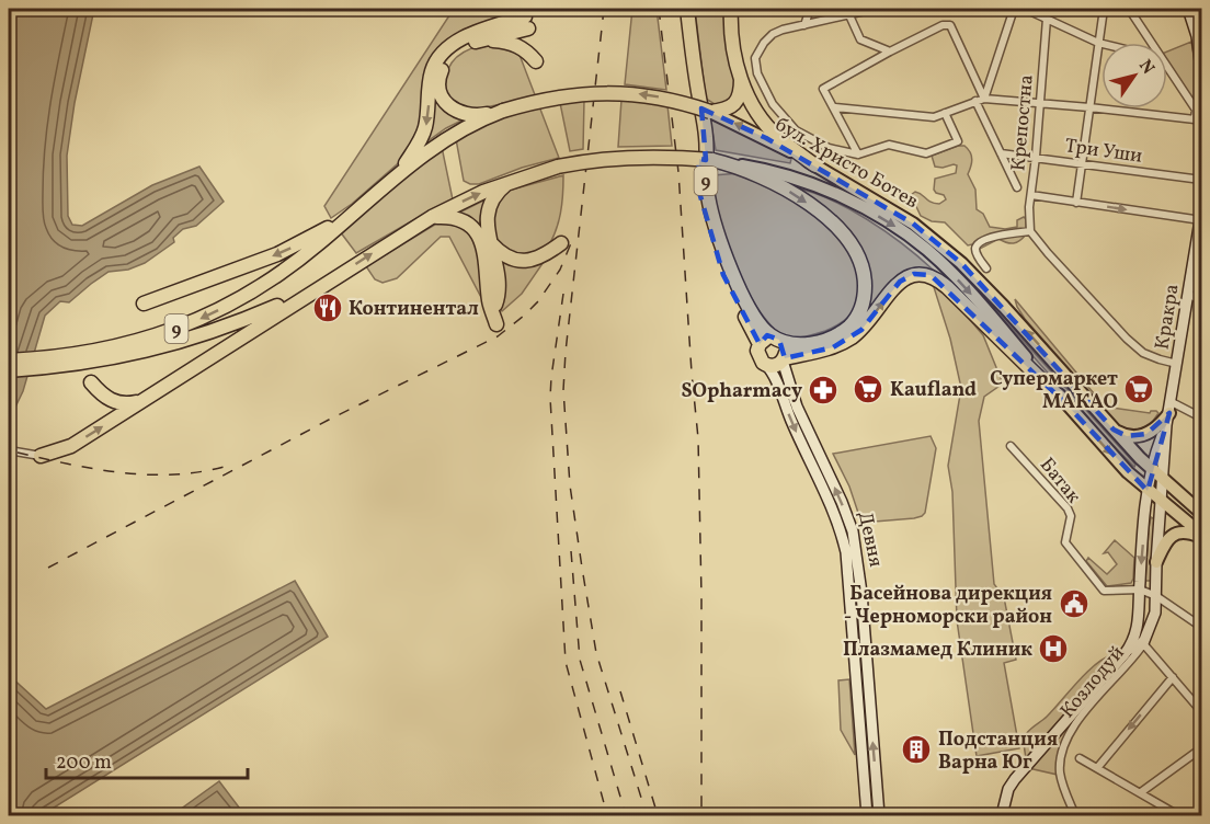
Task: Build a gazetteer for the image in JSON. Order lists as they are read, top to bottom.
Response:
{
  "streets": {
    "highway": ["бул. Христо Ботев", "9"],
    "main road": ["Кракра", "Девня"],
    "street": [
      "Крепостна",
      "Три Уши",
      "Батак",
      "Козлодуй"
    ]
  },
  "crossings": [
    ["Крепостна", "Три Уши"],
    ["бул. Христо Ботев", "9"],
    ["бул. Христо Ботев", "Кракра"],
    ["9", "Девня"],
    ["Кракра", "Батак"],
    ["Кракра", "Козлодуй"]
  ],
  "places": {
    "restaurant": ["Континентал"],
    "supermarket": ["Kaufland", "Супермаркет МАКАО"],
    "pharmacy": ["SOpharmacy"],
    "public building": ["Басейнова дирекция - Черноморски район"],
    "hospital": ["Плазмамед Клиник"],
    "building": ["Подстанция Варна Юг"]
  },
  "scale_bar": "200 m",
  "north": "top right"
}
